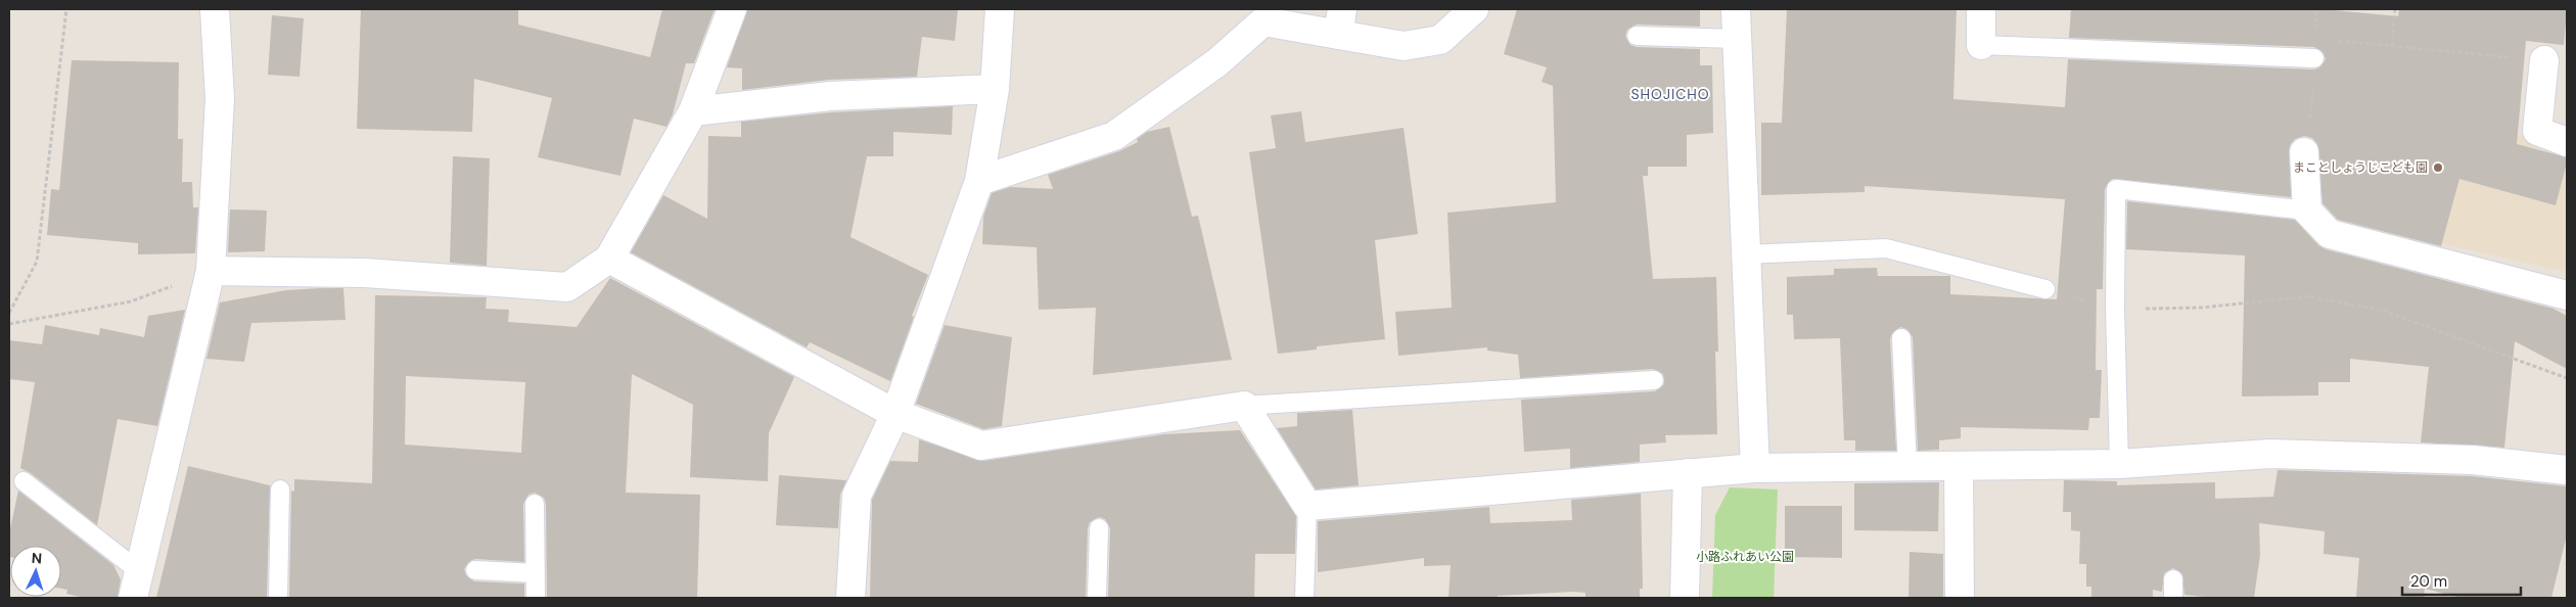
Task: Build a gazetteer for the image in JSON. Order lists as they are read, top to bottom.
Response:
{
  "districts": ["SHOJICHO"],
  "parks": ["小路ふれあい公園"],
  "places": ["まことしょうじこども園"],
  "scale_bar": "20 m",
  "north": "top"
}
